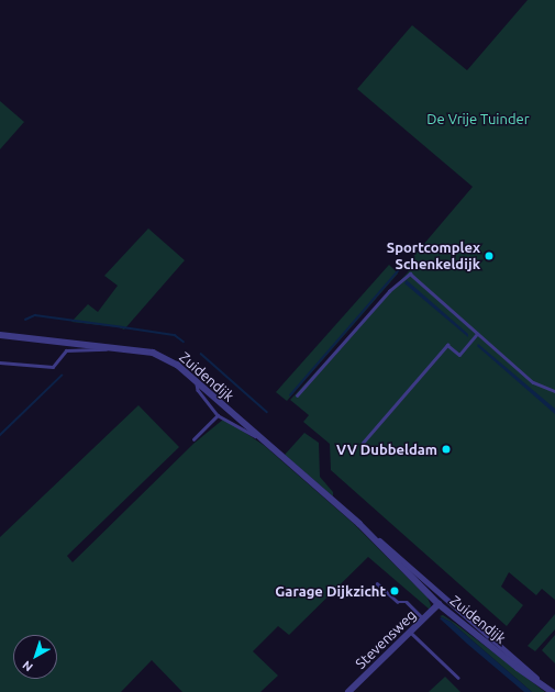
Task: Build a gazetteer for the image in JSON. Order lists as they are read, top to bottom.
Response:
{
  "streets": {
    "street": ["Zuidendijk", "Stevensweg"]
  },
  "crossings": [
    ["Zuidendijk", "Stevensweg"]
  ],
  "parks": ["De Vrije Tuinder"],
  "places": ["Sportcomplex Schenkeldijk", "VV Dubbeldam", "Garage Dijkzicht"],
  "north": "bottom left"
}
